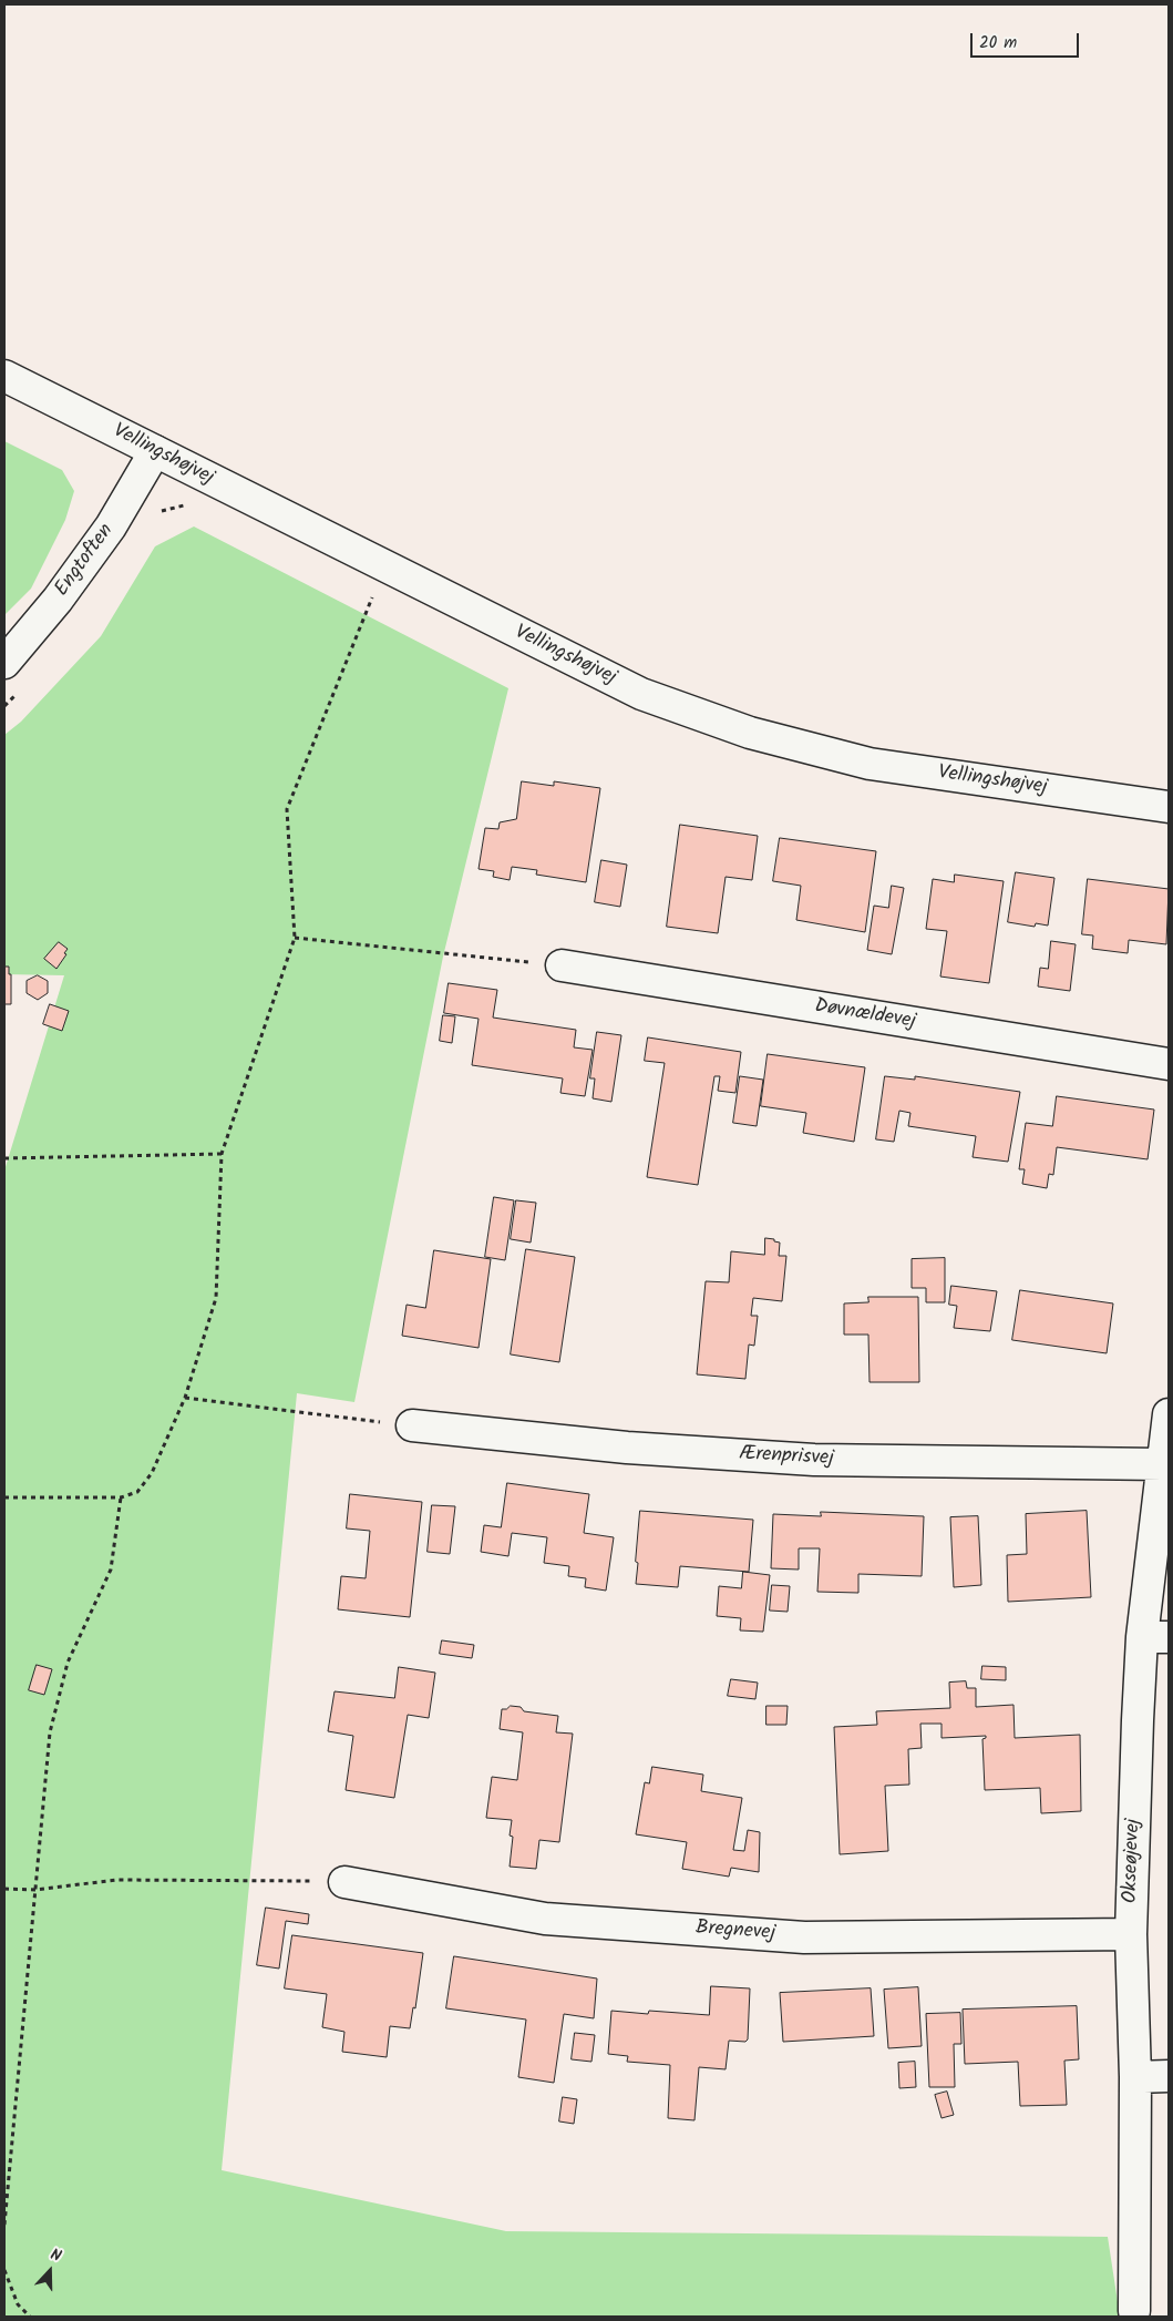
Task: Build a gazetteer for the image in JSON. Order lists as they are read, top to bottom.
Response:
{
  "streets": {
    "street": [
      "Vellingshøjvej",
      "Engtoften",
      "Døvnældevej",
      "Ærenprisvej",
      "Okseøjevej",
      "Bregnevej"
    ]
  },
  "crossings": [
    ["Vellingshøjvej", "Engtoften"],
    ["Ærenprisvej", "Okseøjevej"],
    ["Okseøjevej", "Bregnevej"]
  ],
  "scale_bar": "20 m",
  "north": "top"
}
